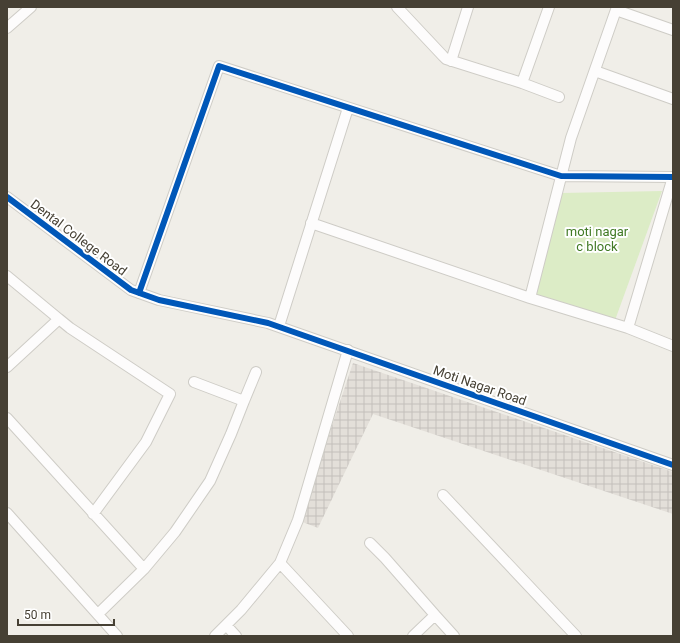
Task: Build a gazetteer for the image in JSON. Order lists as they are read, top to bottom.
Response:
{
  "streets": {
    "street": ["Dental College Road", "Moti Nagar Road"]
  },
  "crossings": [
    ["Dental College Road", "Moti Nagar Road"]
  ],
  "parks": ["moti nagar c block"],
  "scale_bar": "50 m"
}
